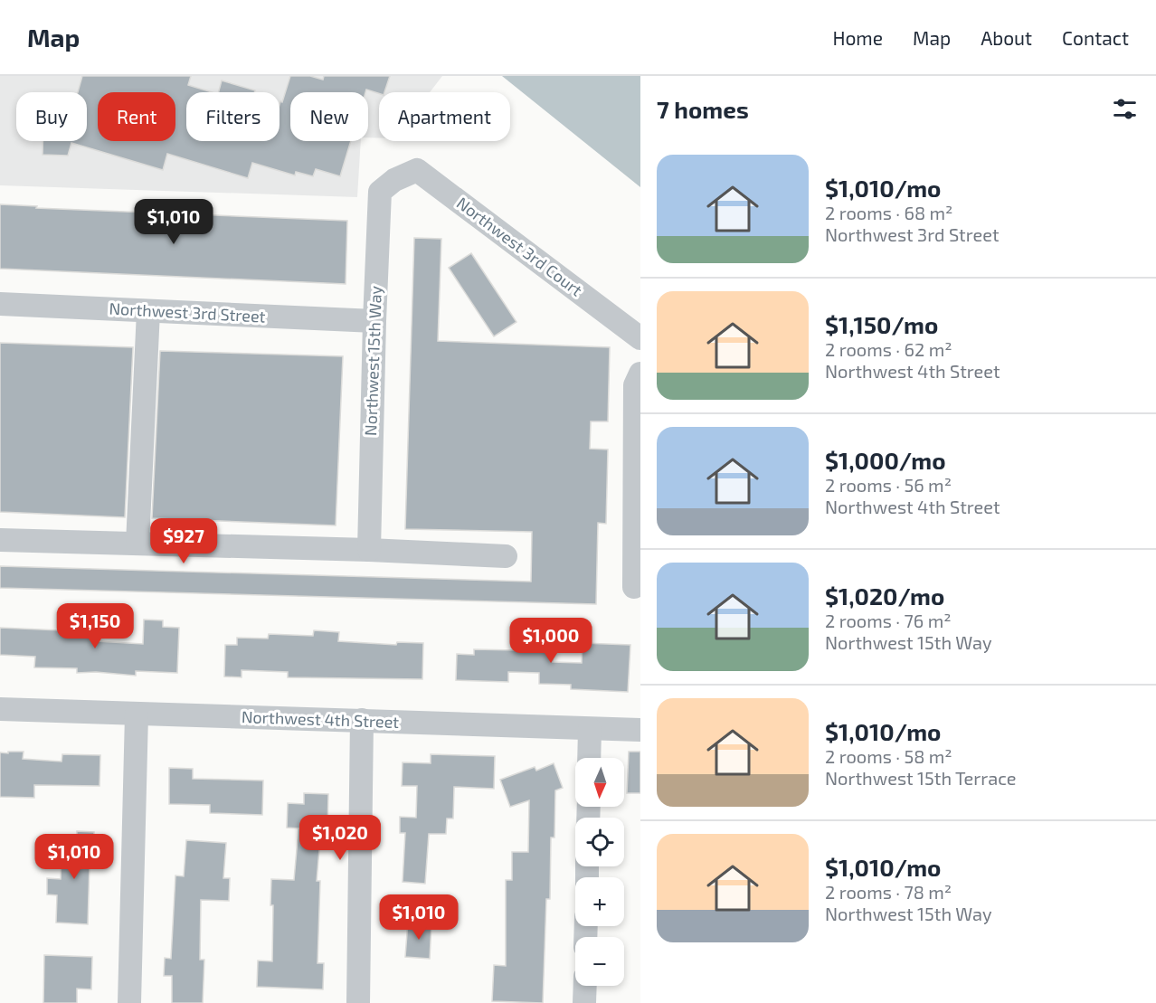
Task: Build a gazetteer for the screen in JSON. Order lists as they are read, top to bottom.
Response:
{
  "streets": {
    "street": [
      "Northwest 3rd Court",
      "Northwest 3rd Street",
      "Northwest 15th Way",
      "Northwest 4th Street"
    ]
  },
  "crossings": [
    ["Northwest 3rd Court", "Northwest 15th Way"],
    ["Northwest 3rd Street", "Northwest 15th Way"]
  ],
  "north": "bottom",
  "page": {
    "header": "Map",
    "nav": [
      "Home",
      "Map",
      "About",
      "Contact"
    ],
    "heading": "7 homes",
    "chip": [
      "Buy",
      "Rent",
      "Filters",
      "New",
      "Apartment"
    ],
    "list": [
      {
        "name": "$1,010/mo",
        "note": "2 rooms · 68 m² · Northwest 3rd Street"
      },
      {
        "name": "$1,150/mo",
        "note": "2 rooms · 62 m² · Northwest 4th Street"
      },
      {
        "name": "$1,000/mo",
        "note": "2 rooms · 56 m² · Northwest 4th Street"
      },
      {
        "name": "$1,020/mo",
        "note": "2 rooms · 76 m² · Northwest 15th Way"
      },
      {
        "name": "$1,010/mo",
        "note": "2 rooms · 58 m² · Northwest 15th Terrace"
      },
      {
        "name": "$1,010/mo",
        "note": "2 rooms · 78 m² · Northwest 15th Way"
      }
    ],
    "price": [
      "$1,010",
      "$927",
      "$1,150",
      "$1,000",
      "$1,020",
      "$1,010",
      "$1,010"
    ],
    "map_buttons": ["+", "−"]
  }
}
